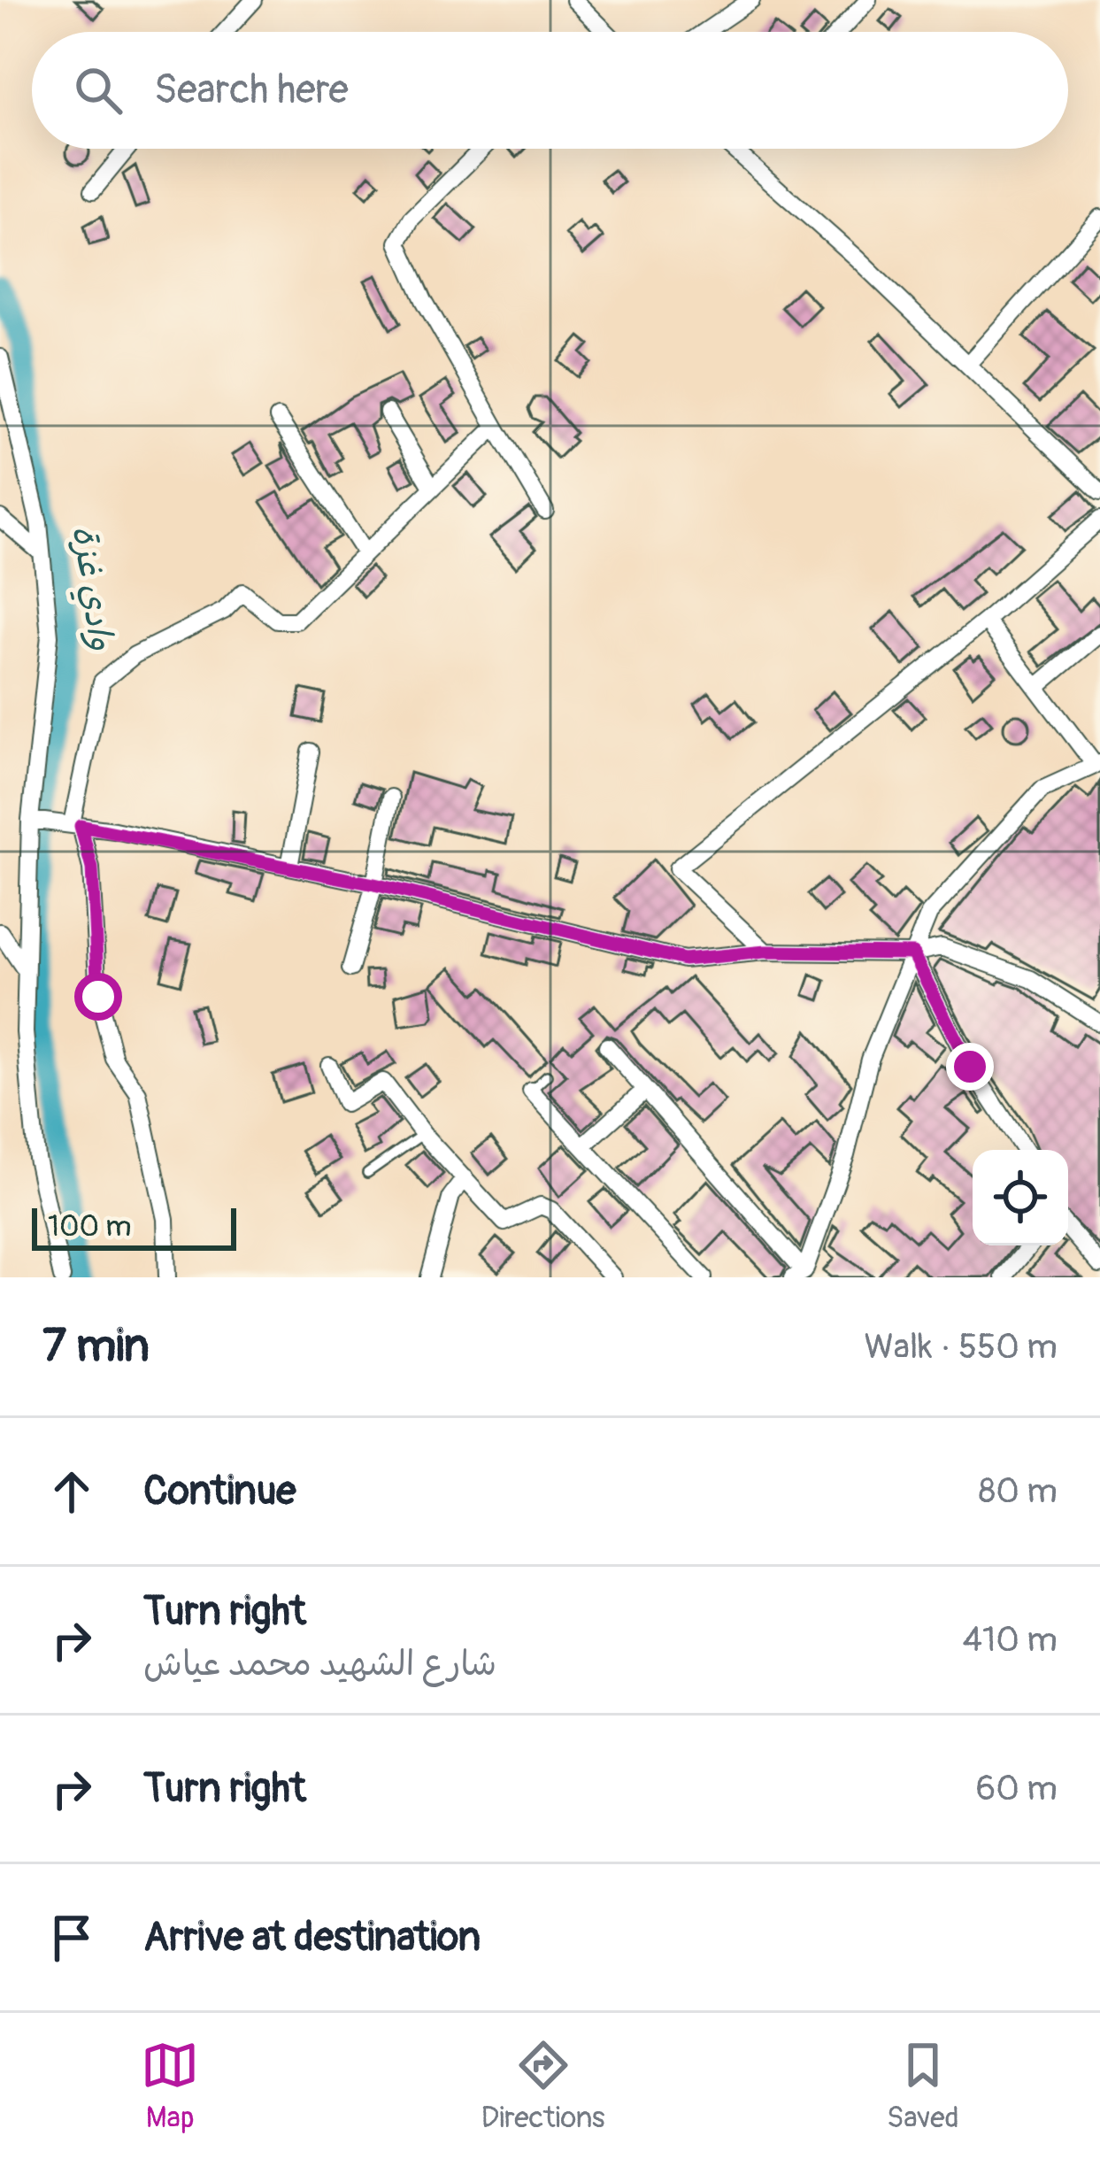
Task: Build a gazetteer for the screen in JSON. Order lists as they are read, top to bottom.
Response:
{
  "water": ["وادي غزة"],
  "scale_bar": "100 m",
  "page": {
    "search": "Search here",
    "scale": "100 m",
    "heading": ["7 min", "Walk · 550 m"],
    "list": [
      ["Continue", "80 m"],
      ["Turn right", "شارع الشهيد محمد عياش", "410 m"],
      ["Turn right", "60 m"],
      "Arrive at destination"
    ],
    "nav": ["Map", "Directions", "Saved"]
  }
}
